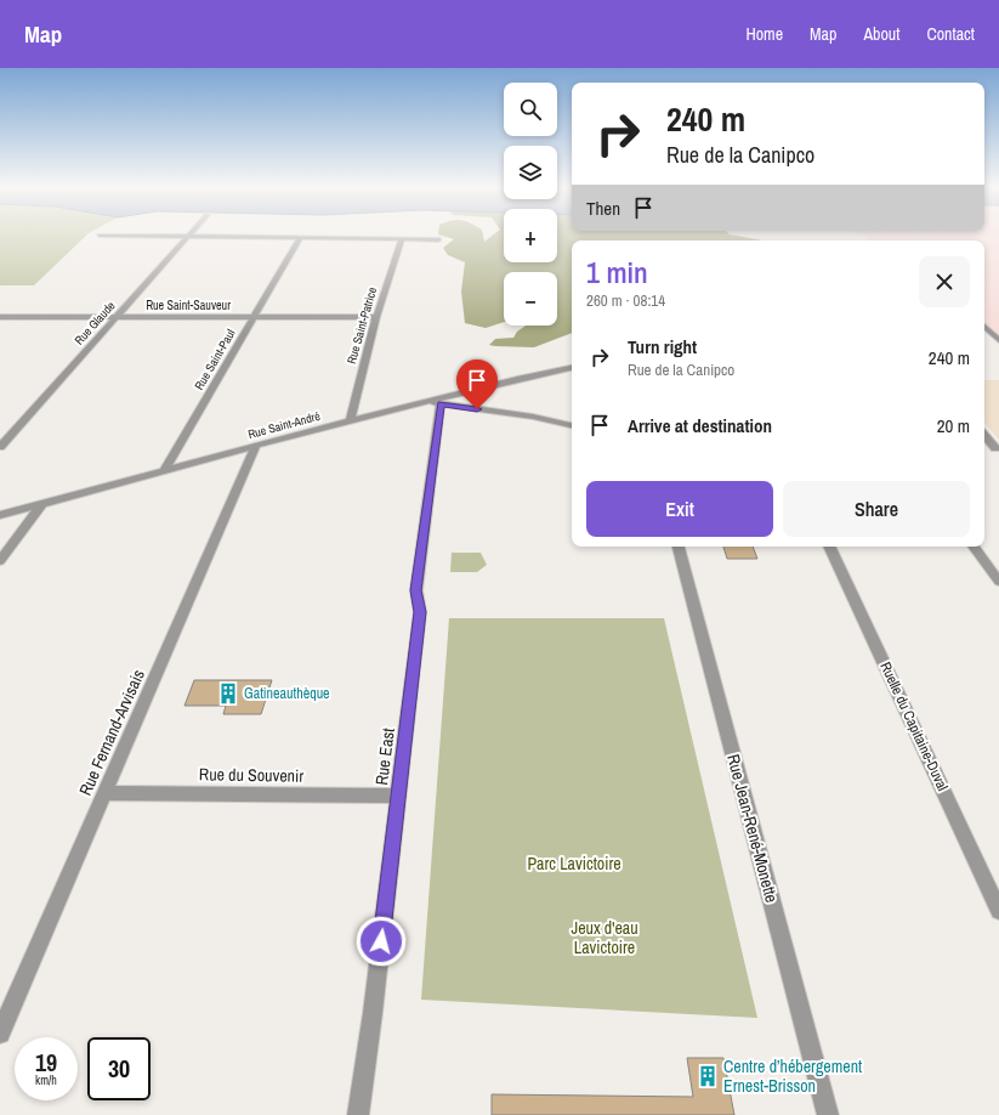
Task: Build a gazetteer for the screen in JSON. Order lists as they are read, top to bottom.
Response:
{
  "streets": {
    "street": [
      "Rue Saint-Sauveur",
      "Rue Glaude",
      "Rue Saint-Patrice",
      "Rue Saint-Paul",
      "Rue Saint-André",
      "Ruelle du Capitaine-Duval",
      "Rue Fernand-Arvisais",
      "Rue East",
      "Rue du Souvenir",
      "Rue Jean-René-Monette"
    ]
  },
  "crossings": [
    ["Rue Saint-Sauveur", "Rue Glaude"],
    ["Rue Saint-Sauveur", "Rue Saint-Patrice"],
    ["Rue Saint-Sauveur", "Rue Saint-Paul"],
    ["Rue Saint-Patrice", "Rue Saint-André"],
    ["Rue Saint-Paul", "Rue Saint-André"],
    ["Rue Saint-André", "Rue Fernand-Arvisais"],
    ["Rue Saint-André", "Rue East"],
    ["Rue Fernand-Arvisais", "Rue du Souvenir"],
    ["Rue East", "Rue du Souvenir"]
  ],
  "parks": ["Parc Lavictoire", "Jeux d'eau Lavictoire"],
  "places": {
    "building": ["Gatineauthèque", "Centre d’hébergement Ernest-Brisson"]
  },
  "page": {
    "header": "Map",
    "nav": [
      "Home",
      "Map",
      "About",
      "Contact"
    ],
    "map_buttons": ["+", "−"],
    "turn": ["240 m", "Rue de la Canipco"],
    "then": "Then",
    "heading": ["1 min", "260 m · 08:14"],
    "list": [
      {
        "name": "Turn right",
        "note": "Rue de la Canipco",
        "value": "240 m"
      },
      {
        "name": "Arrive at destination",
        "value": "20 m"
      }
    ],
    "buttons": ["Exit", "Share"],
    "speed": "19 km/h",
    "limit": "30"
  }
}
